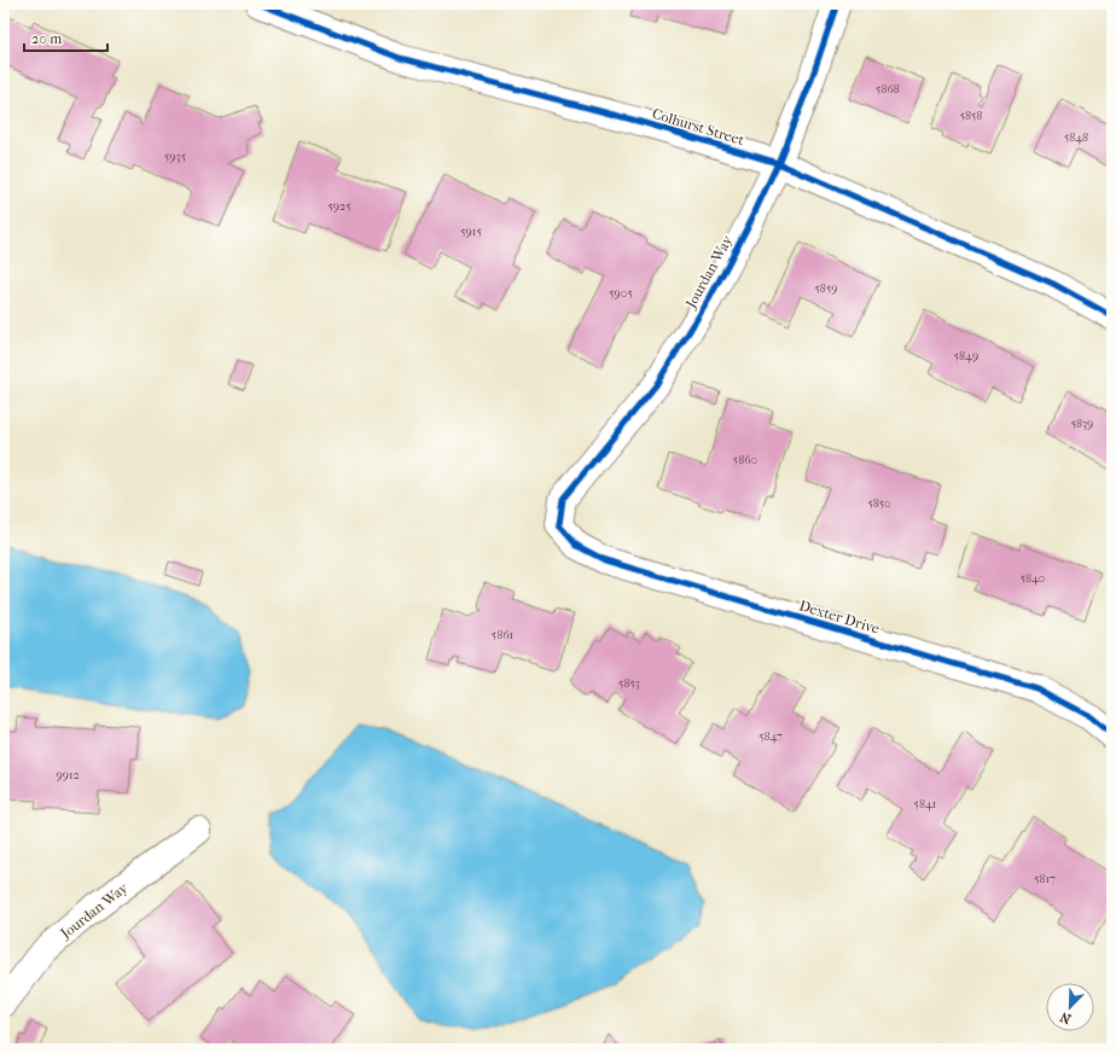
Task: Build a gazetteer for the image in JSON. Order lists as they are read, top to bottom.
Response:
{
  "streets": {
    "street": ["Colhurst Street", "Jourdan Way", "Dexter Drive"]
  },
  "crossings": [
    ["Colhurst Street", "Jourdan Way"],
    ["Jourdan Way", "Dexter Drive"]
  ],
  "house_numbers": [
    "5868",
    "5858",
    "5848",
    "5935",
    "5925",
    "5915",
    "5859",
    "5905",
    "5849",
    "5839",
    "5860",
    "5850",
    "5840",
    "5861",
    "5853",
    "5847",
    "9912",
    "5841",
    "5817"
  ],
  "scale_bar": "20 m",
  "north": "bottom left"
}
